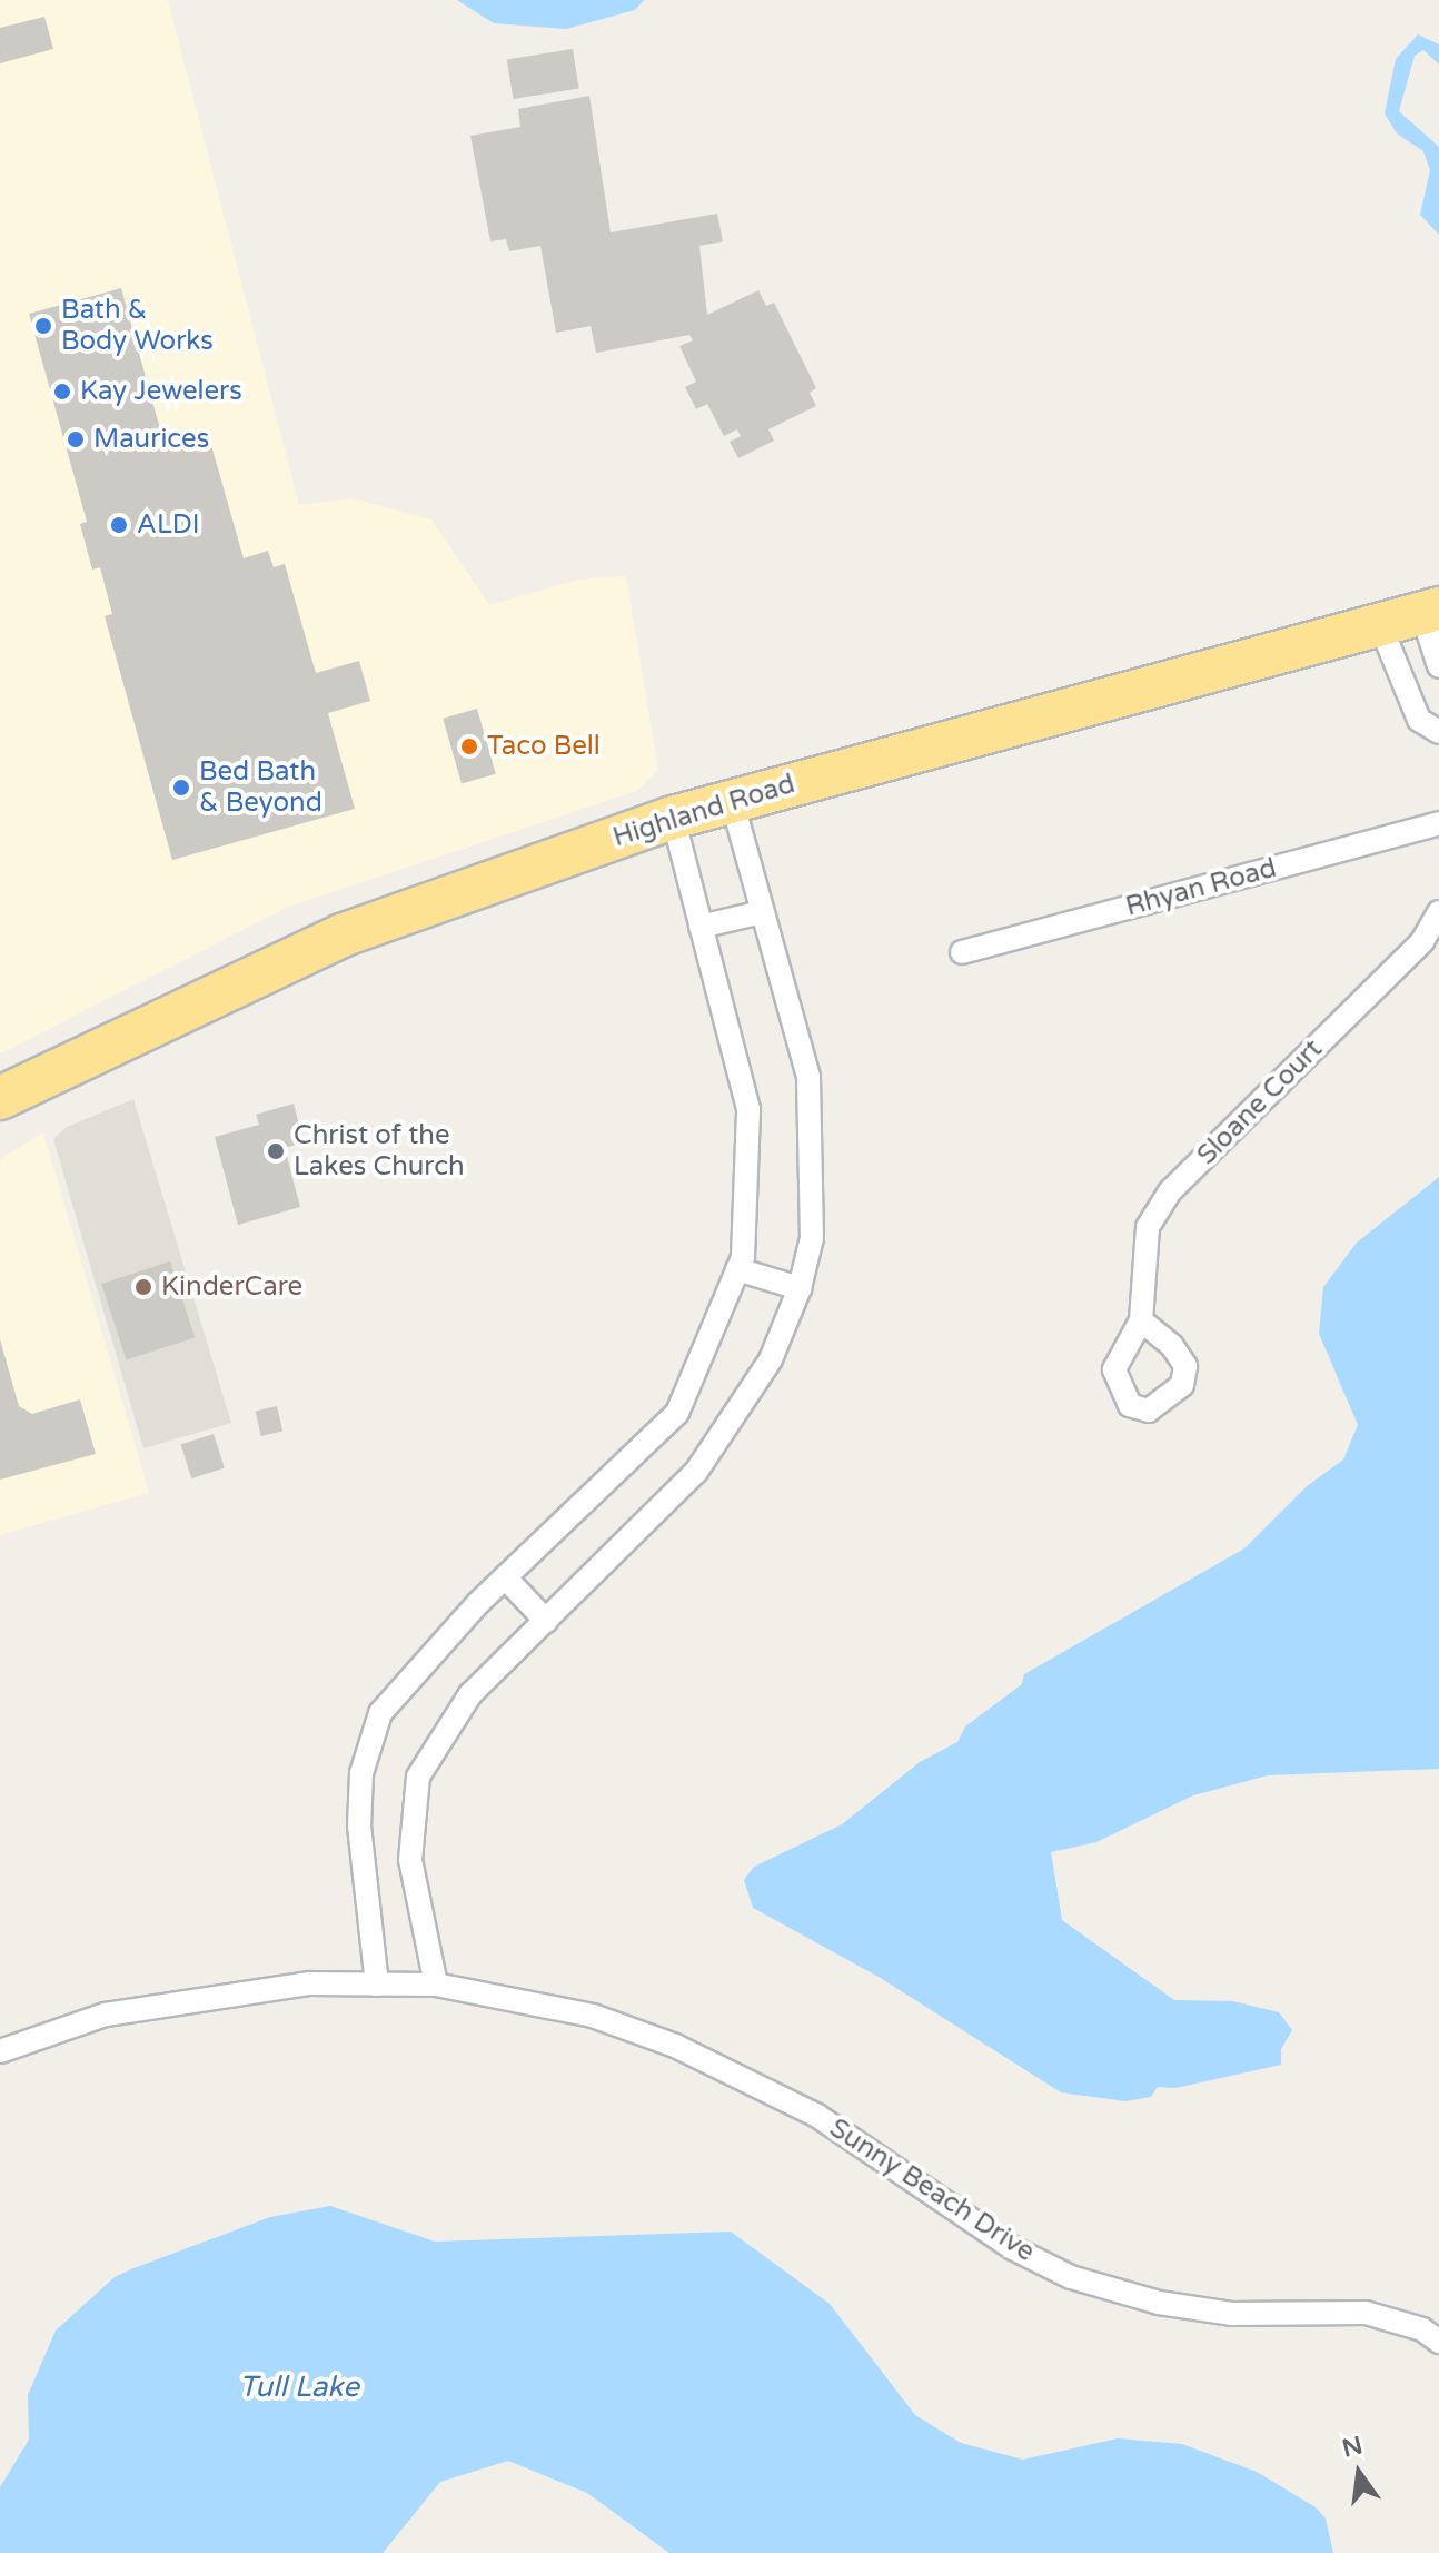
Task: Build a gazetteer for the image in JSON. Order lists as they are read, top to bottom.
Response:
{
  "streets": {
    "highway": ["Highland Road"],
    "street": ["Rhyan Road", "Sloane Court", "Sunny Beach Drive"]
  },
  "water": ["Tull Lake"],
  "places": [
    "Bath & Body Works",
    "Kay Jewelers",
    "Maurices",
    "ALDI",
    "Taco Bell",
    "Bed Bath & Beyond",
    "Christ of the Lakes Church",
    "KinderCare"
  ],
  "north": "top"
}
